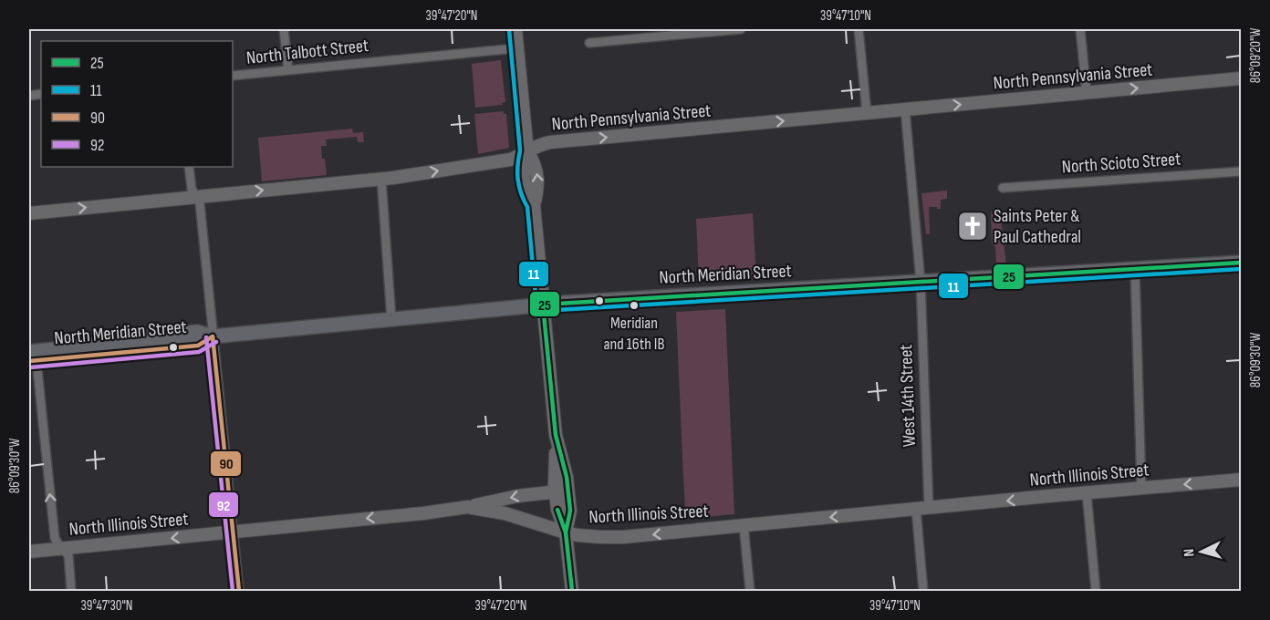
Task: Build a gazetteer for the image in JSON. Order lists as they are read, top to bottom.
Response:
{
  "streets": {
    "main road": ["North Pennsylvania Street", "North Meridian Street", "North Illinois Street"],
    "street": ["North Talbott Street", "North Scioto Street", "West 14th Street"]
  },
  "crossings": [
    ["North Pennsylvania Street", "West 14th Street"],
    ["North Meridian Street", "West 14th Street"],
    ["West 14th Street", "North Illinois Street"]
  ],
  "one_way": ["North Pennsylvania Street", "North Illinois Street"],
  "places": {
    "church": ["Saints Peter & Paul Cathedral"],
    "other": ["Meridian and 16th IB"]
  },
  "lines": [
    "transit line 11",
    "transit line 25",
    "transit line 90",
    "transit line 92"
  ],
  "legend": [
    "25",
    "11",
    "90",
    "92"
  ],
  "north": "left",
  "coordinates": [
    "39°47'20\"N",
    "39°47'10\"N",
    "86°09'20\"W",
    "86°09'30\"W",
    "39°47'30\"N"
  ]
}
